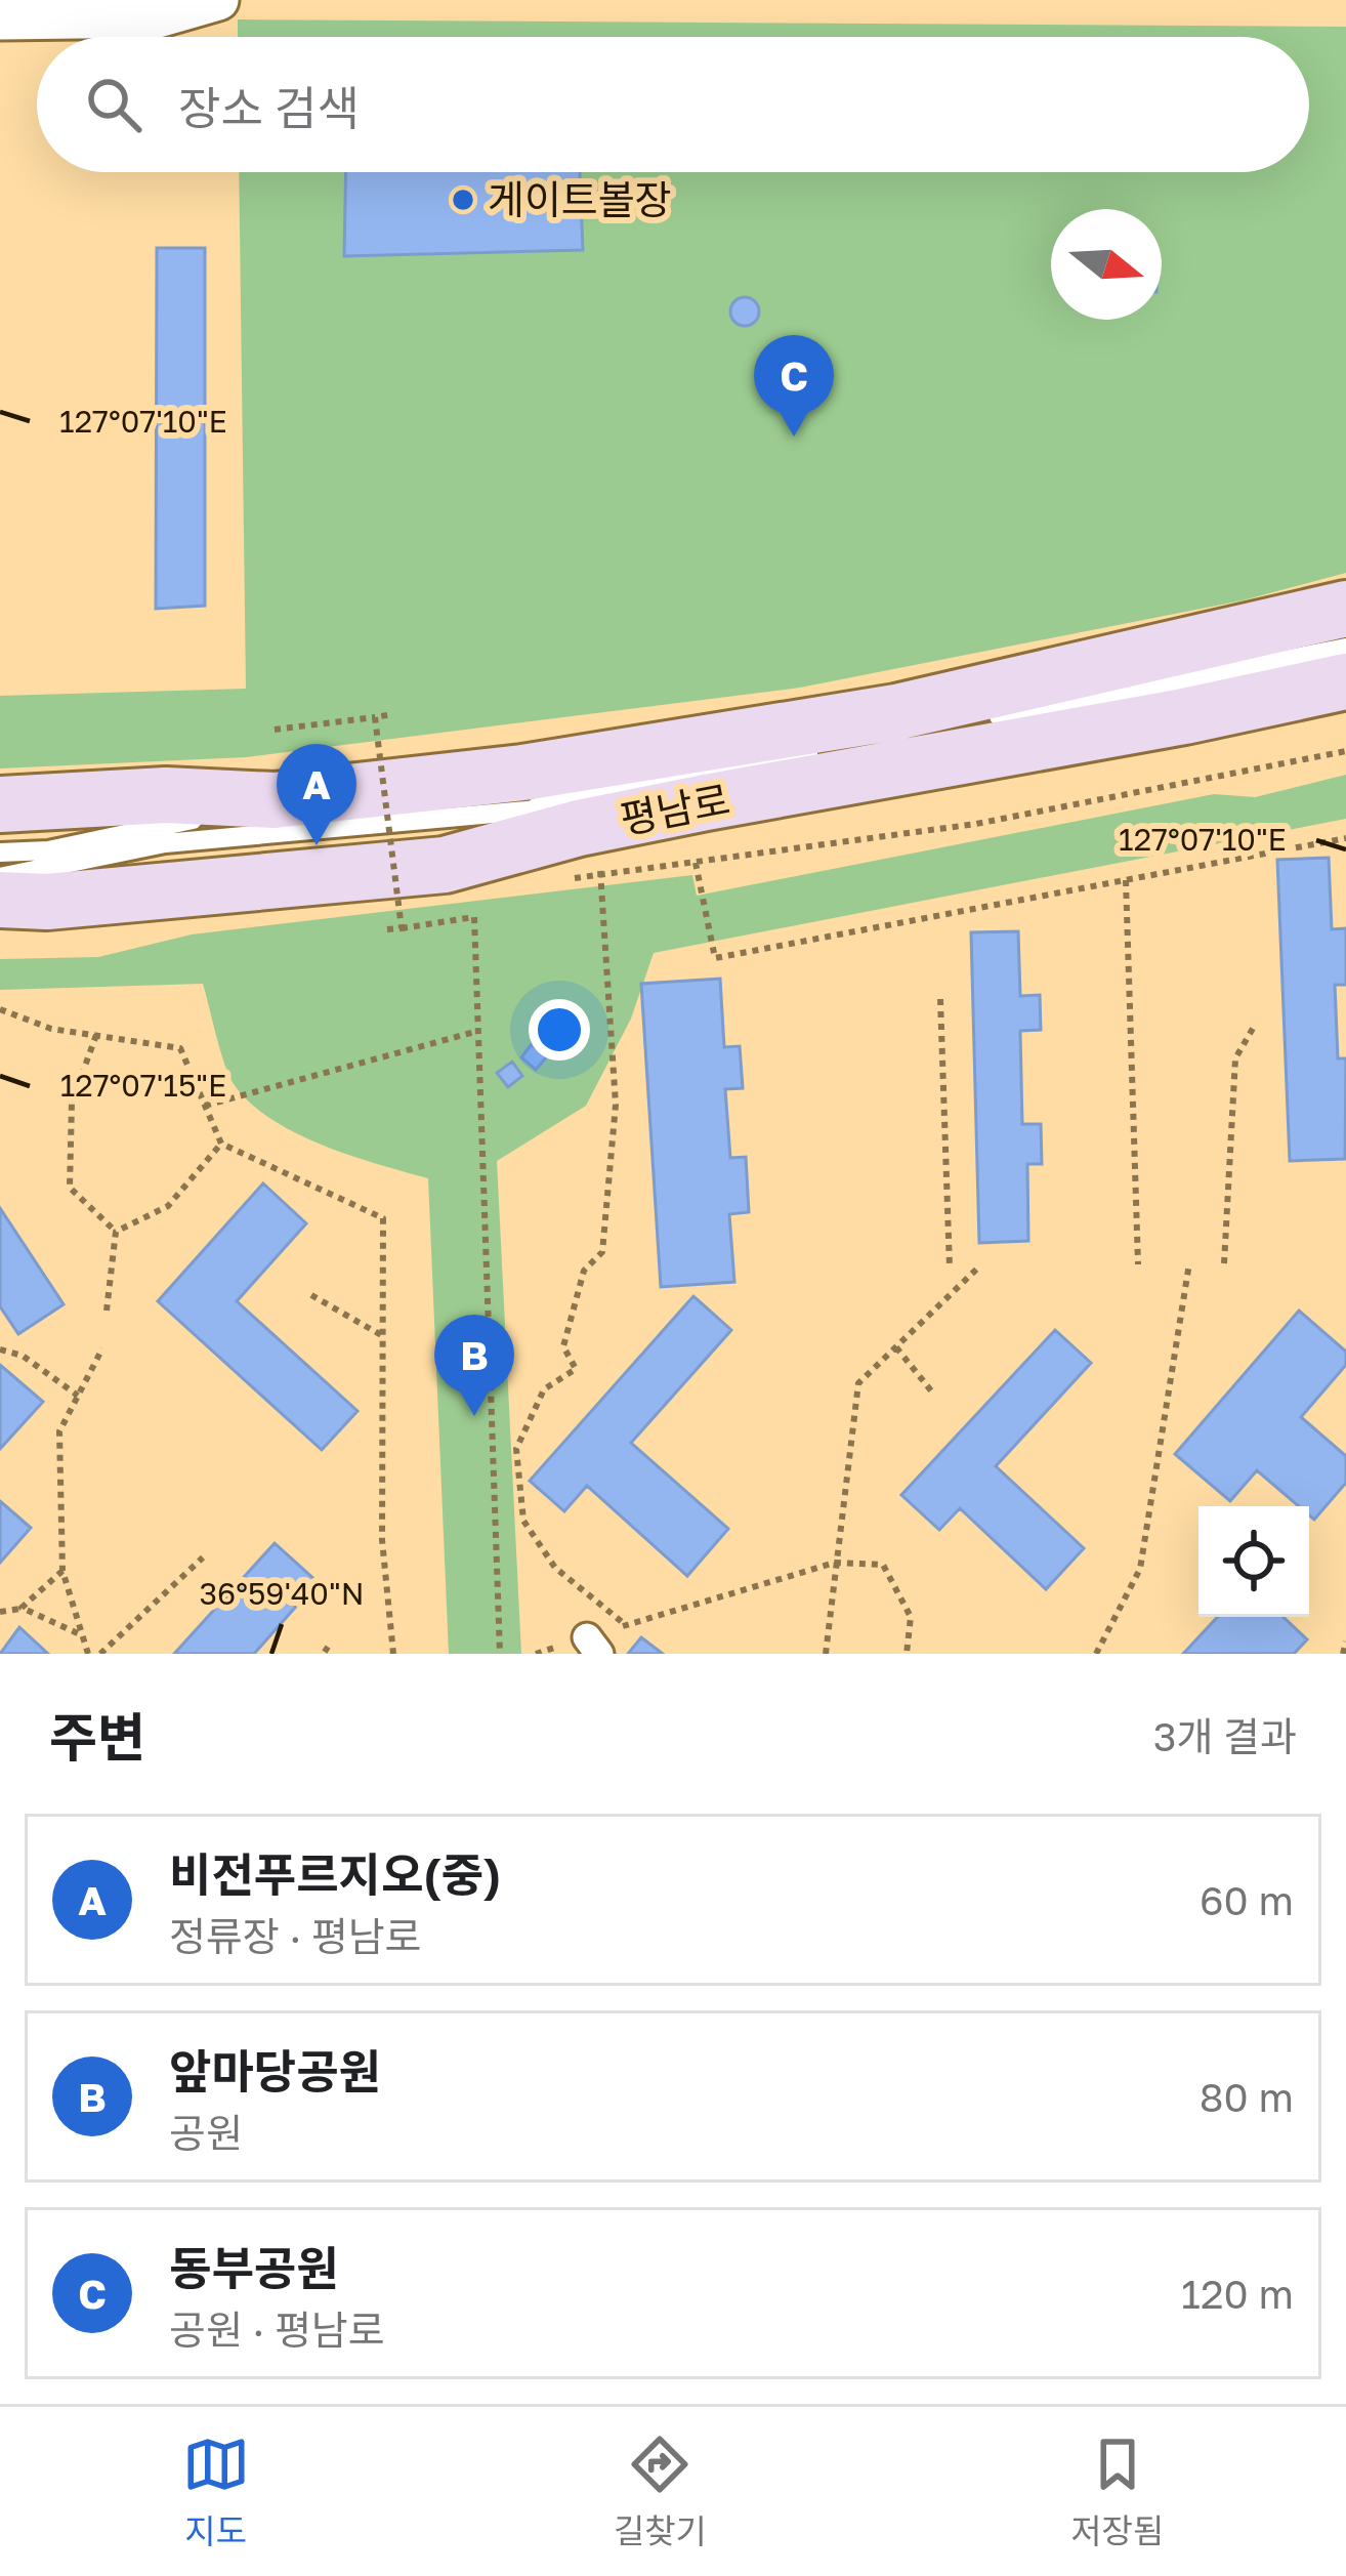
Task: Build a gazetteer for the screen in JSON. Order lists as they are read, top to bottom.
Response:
{
  "streets": {
    "main road": ["평남로"]
  },
  "places": ["게이트볼장"],
  "north": "right",
  "page": {
    "search": "장소 검색",
    "pins": ["C", "A", "B"],
    "heading": ["주변", "3개 결과"],
    "list": [
      {
        "mark": "A",
        "name": "비전푸르지오(중)",
        "note": "정류장 · 평남로",
        "value": "60 m"
      },
      {
        "mark": "B",
        "name": "앞마당공원",
        "note": "공원",
        "value": "80 m"
      },
      {
        "mark": "C",
        "name": "동부공원",
        "note": "공원 · 평남로",
        "value": "120 m"
      }
    ],
    "nav": ["지도", "길찾기", "저장됨"]
  },
  "coordinates": ["127°07'10\"E", "127°07'15\"E", "36°59'40\"N"]
}
